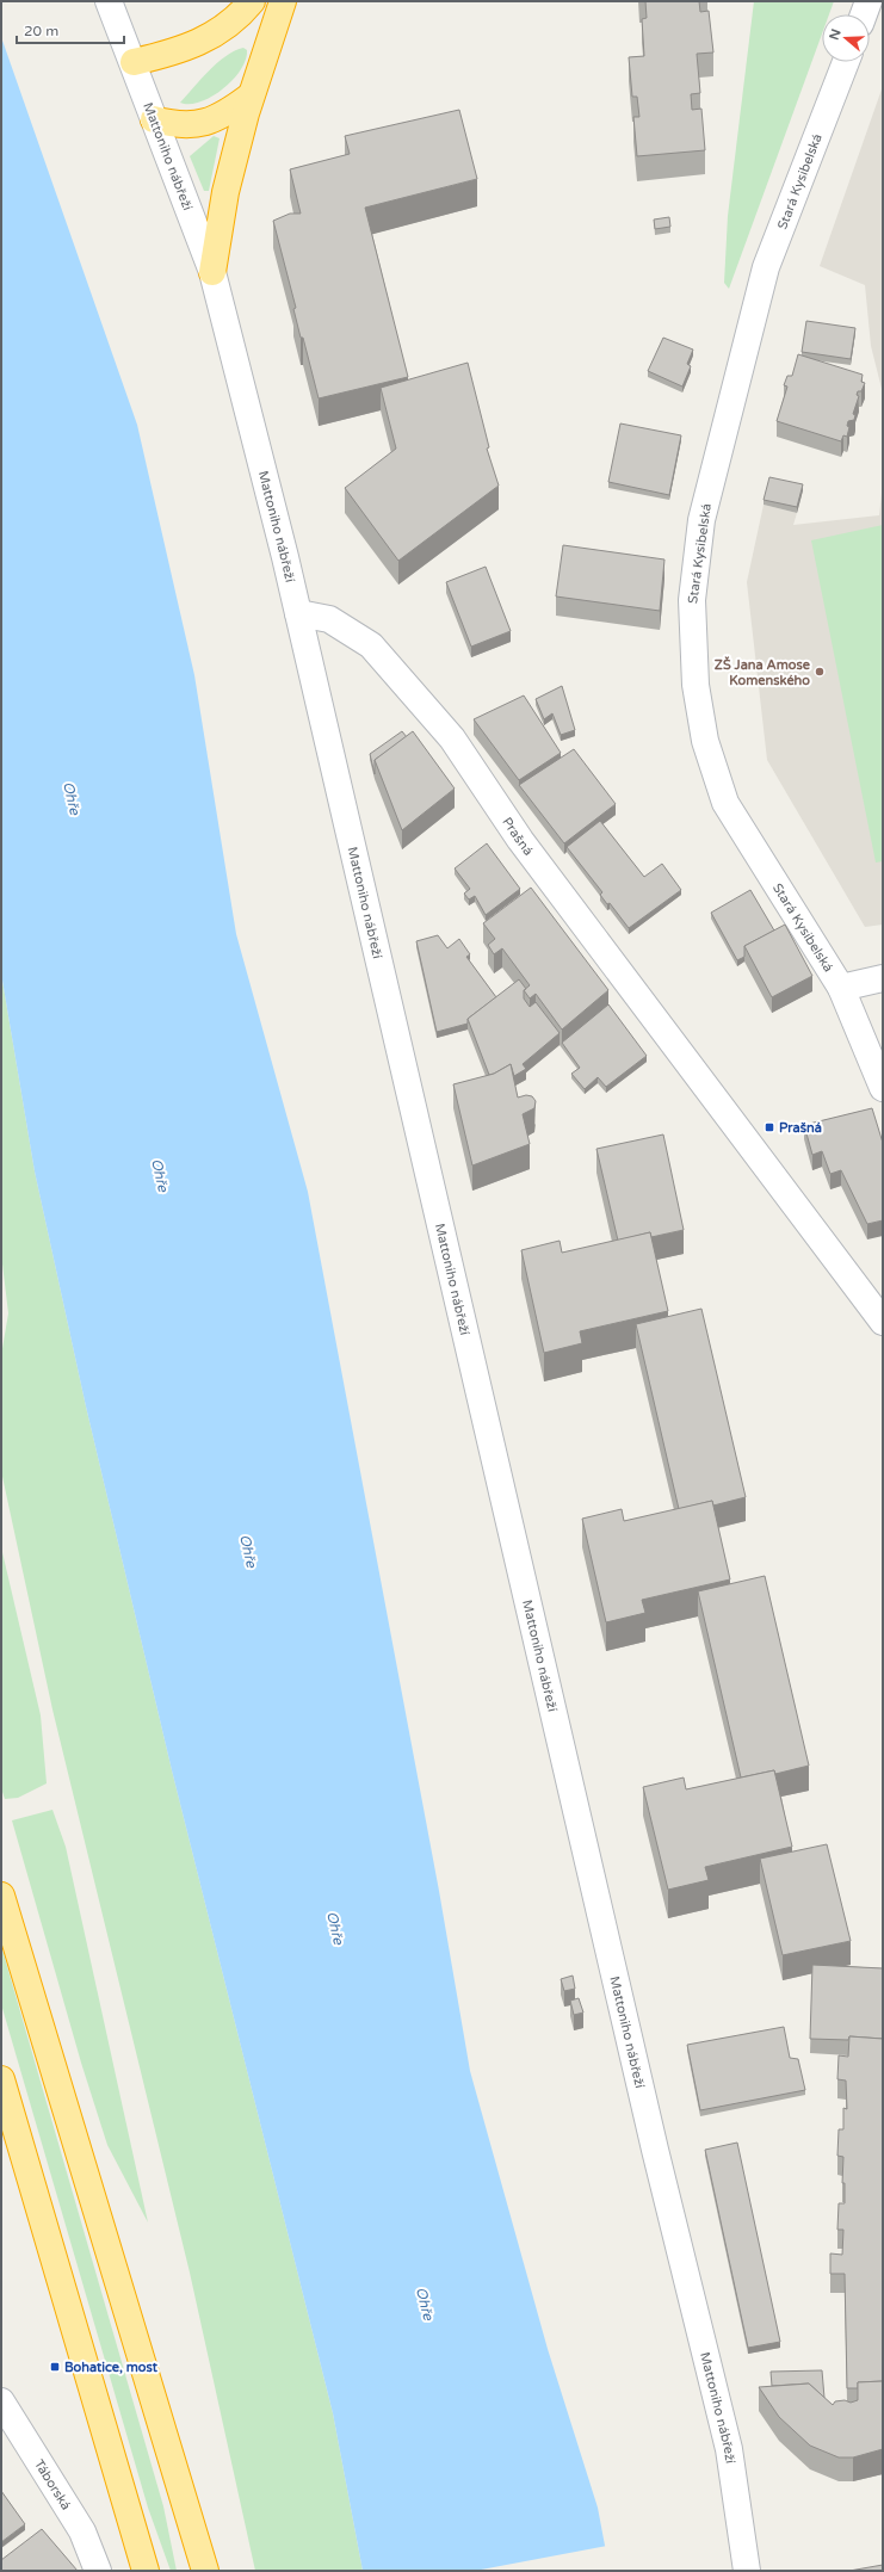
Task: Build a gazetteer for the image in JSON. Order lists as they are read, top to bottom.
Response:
{
  "streets": {
    "street": [
      "Mattoniho nábřeží",
      "Stará Kysibelská",
      "Prašná",
      "Táborská"
    ]
  },
  "crossings": [
    ["Mattoniho nábřeží", "Prašná"]
  ],
  "water": ["Ohře"],
  "places": {
    "other": ["ZŠ Jana Amose Komenského"],
    "transit": ["Prašná", "Bohatice, most"]
  },
  "scale_bar": "20 m",
  "north": "left"
}
